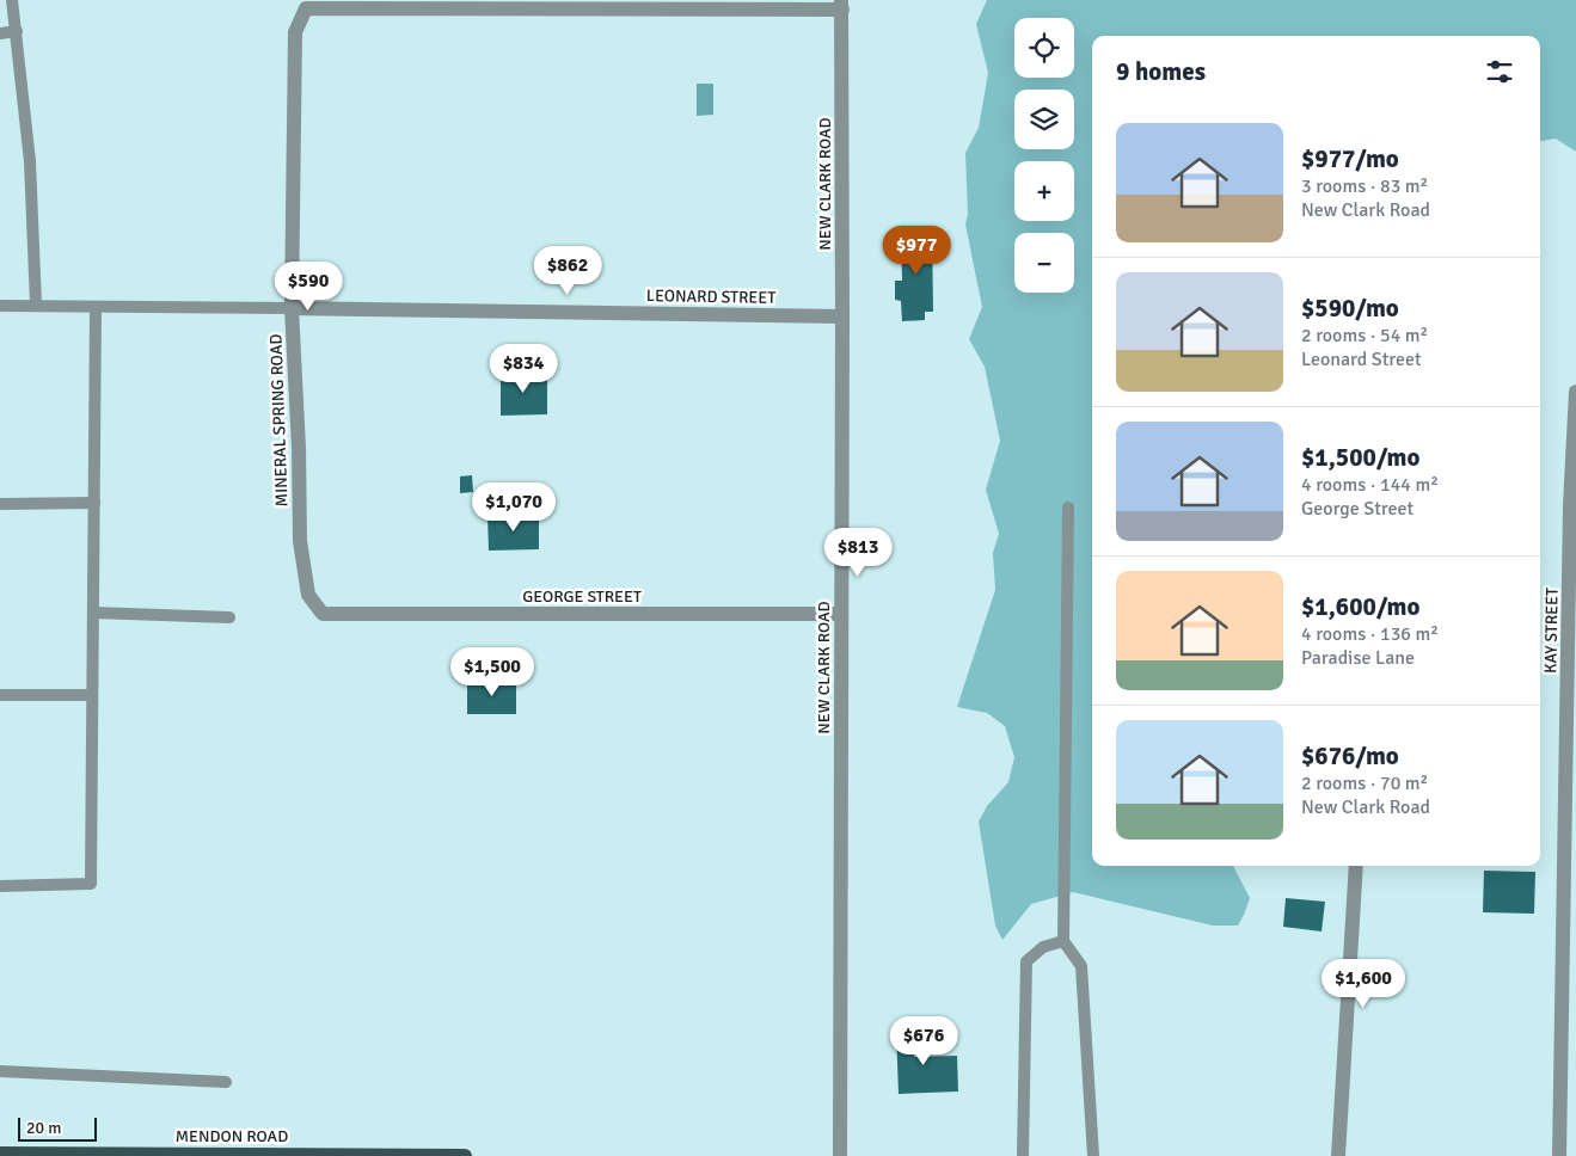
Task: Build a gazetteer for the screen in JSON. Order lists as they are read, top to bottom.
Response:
{
  "streets": {
    "main road": ["MENDON ROAD"],
    "street": [
      "NEW CLARK ROAD",
      "LEONARD STREET",
      "MINERAL SPRING ROAD",
      "GEORGE STREET",
      "KAY STREET"
    ]
  },
  "crossings": [
    ["NEW CLARK ROAD", "LEONARD STREET"],
    ["NEW CLARK ROAD", "MINERAL SPRING ROAD"],
    ["NEW CLARK ROAD", "GEORGE STREET"],
    ["LEONARD STREET", "MINERAL SPRING ROAD"],
    ["MINERAL SPRING ROAD", "GEORGE STREET"]
  ],
  "scale_bar": "20 m",
  "page": {
    "map_buttons": ["+", "−"],
    "heading": "9 homes",
    "list": [
      {
        "name": "$977/mo",
        "note": "3 rooms · 83 m² · New Clark Road"
      },
      {
        "name": "$590/mo",
        "note": "2 rooms · 54 m² · Leonard Street"
      },
      {
        "name": "$1,500/mo",
        "note": "4 rooms · 144 m² · George Street"
      },
      {
        "name": "$1,600/mo",
        "note": "4 rooms · 136 m² · Paradise Lane"
      },
      {
        "name": "$676/mo",
        "note": "2 rooms · 70 m² · New Clark Road"
      }
    ],
    "price": [
      "$977",
      "$862",
      "$590",
      "$834",
      "$1,070",
      "$813",
      "$1,500",
      "$1,600",
      "$676"
    ],
    "scale": "20 m"
  }
}
